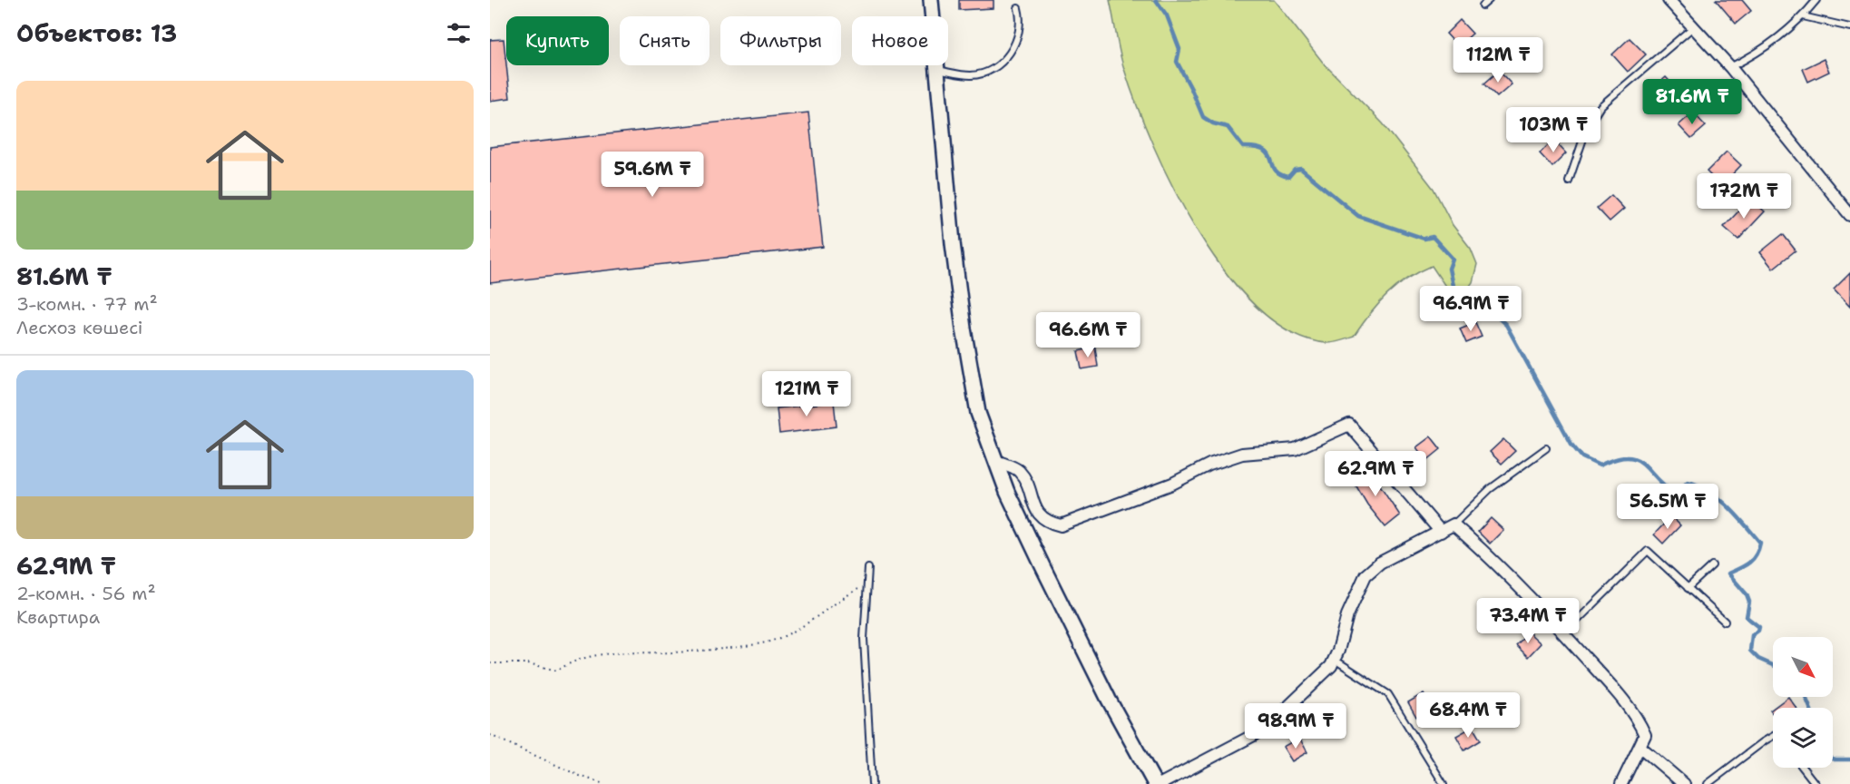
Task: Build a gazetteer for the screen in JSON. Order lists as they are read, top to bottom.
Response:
{
  "north": "bottom right",
  "page": {
    "heading": "Объектов: 13",
    "chip": [
      "Купить",
      "Снять",
      "Фильтры",
      "Новое"
    ],
    "price": [
      "112M ₸",
      "81.6M ₸",
      "103M ₸",
      "59.6M ₸",
      "172M ₸",
      "96.9M ₸",
      "96.6M ₸",
      "121M ₸",
      "62.9M ₸",
      "56.5M ₸",
      "73.4M ₸",
      "68.4M ₸",
      "98.9M ₸"
    ],
    "list": [
      {
        "name": "81.6M ₸",
        "note": "3-комн. · 77 m² · Лесхоз көшесі"
      },
      {
        "name": "62.9M ₸",
        "note": "2-комн. · 56 m² · Квартира"
      }
    ]
  }
}
